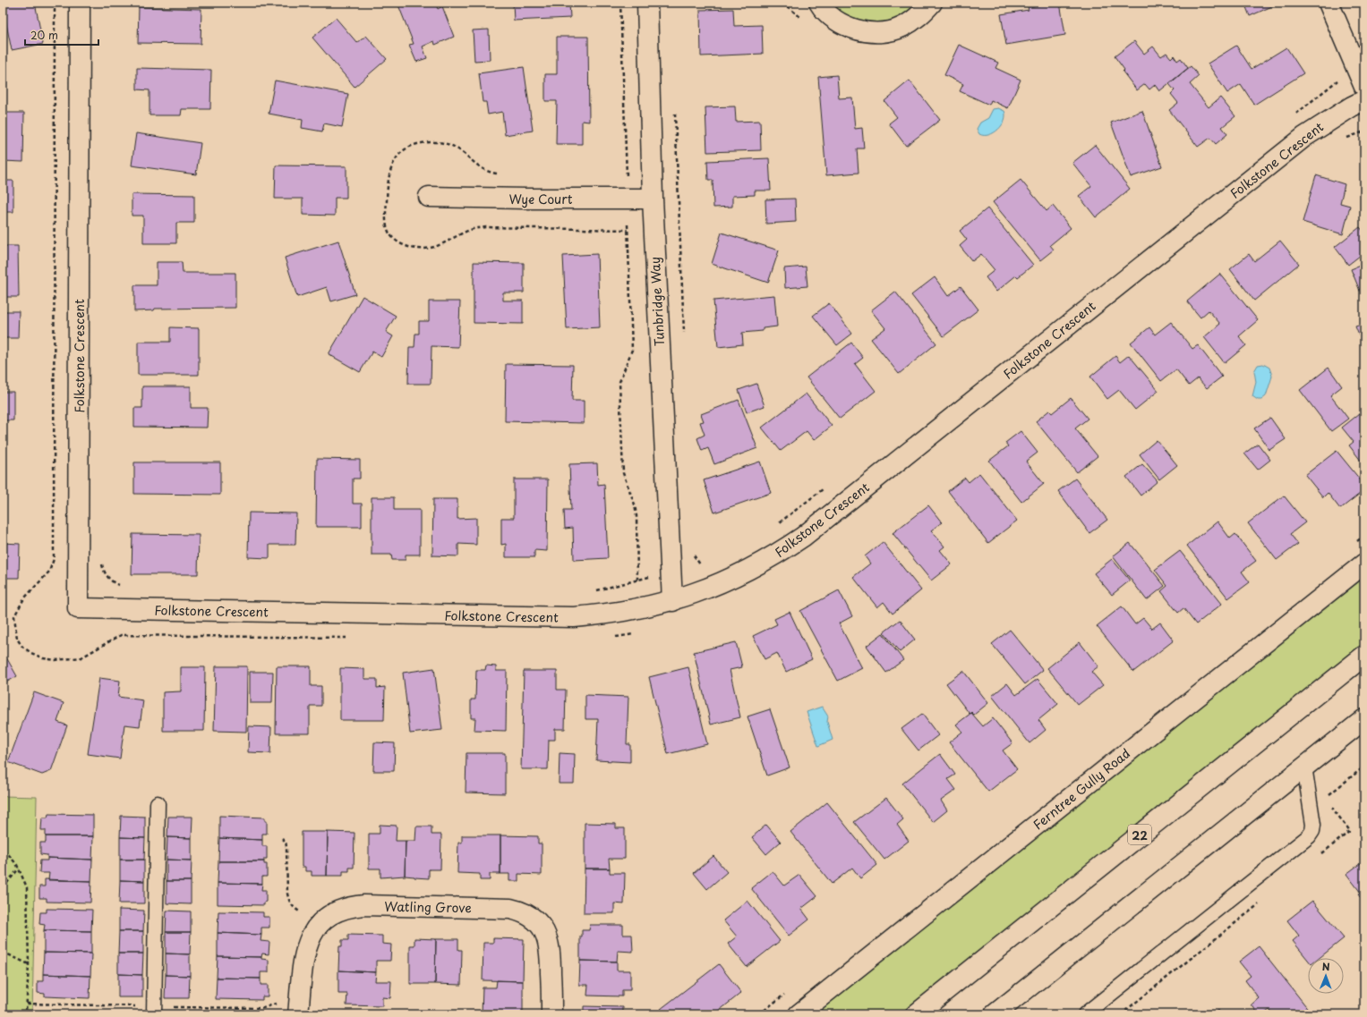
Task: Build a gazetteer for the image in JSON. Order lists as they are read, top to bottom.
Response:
{
  "streets": {
    "street": [
      "Folkstone Crescent",
      "Wye Court",
      "Tunbridge Way",
      "Ferntree Gully Road",
      "22",
      "Watling Grove"
    ]
  },
  "crossings": [
    ["Folkstone Crescent", "Tunbridge Way"],
    ["Wye Court", "Tunbridge Way"]
  ],
  "scale_bar": "20 m",
  "north": "top"
}
